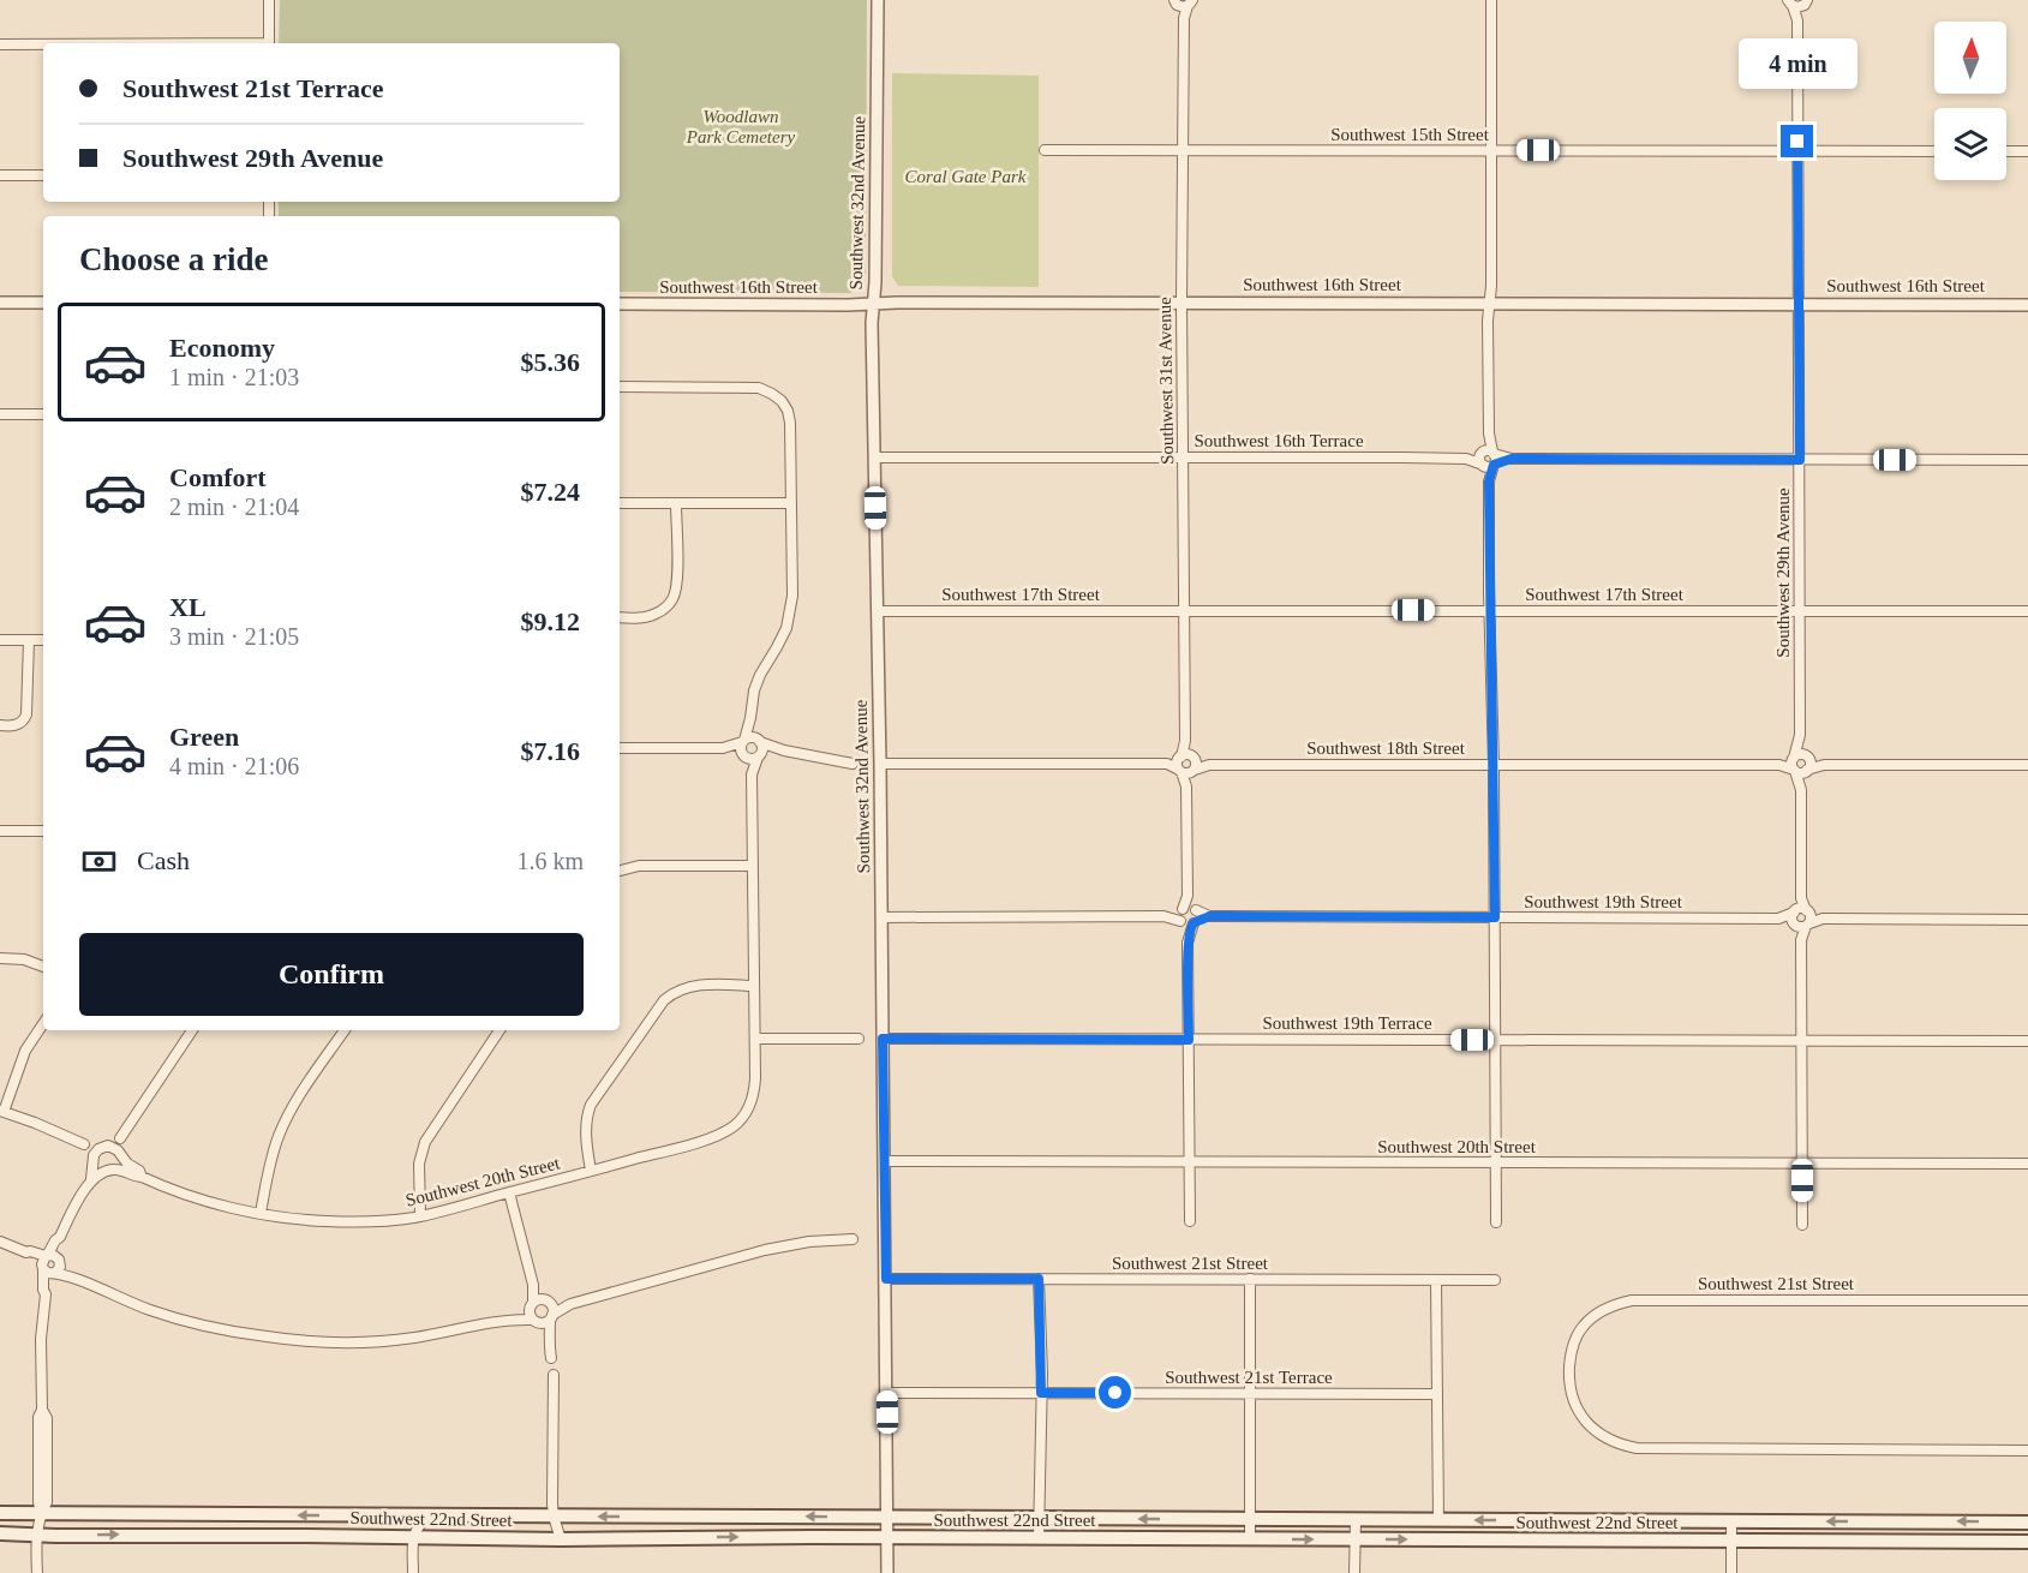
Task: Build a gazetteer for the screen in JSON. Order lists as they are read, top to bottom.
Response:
{
  "streets": {
    "main road": ["Southwest 22nd Street"],
    "street": [
      "Southwest 15th Street",
      "Southwest 32nd Avenue",
      "Southwest 16th Street",
      "Southwest 31st Avenue",
      "Southwest 16th Terrace",
      "Southwest 29th Avenue",
      "Southwest 17th Street",
      "Southwest 18th Street",
      "Southwest 19th Street",
      "Southwest 19th Terrace",
      "Southwest 20th Street",
      "Southwest 21st Street",
      "Southwest 21st Terrace"
    ]
  },
  "crossings": [
    ["Southwest 15th Street", "Southwest 31st Avenue"],
    ["Southwest 15th Street", "Southwest 29th Avenue"],
    ["Southwest 32nd Avenue", "Southwest 16th Street"],
    ["Southwest 32nd Avenue", "Southwest 16th Terrace"],
    ["Southwest 32nd Avenue", "Southwest 17th Street"],
    ["Southwest 32nd Avenue", "Southwest 19th Terrace"],
    ["Southwest 32nd Avenue", "Southwest 20th Street"],
    ["Southwest 32nd Avenue", "Southwest 21st Street"],
    ["Southwest 32nd Avenue", "Southwest 21st Terrace"],
    ["Southwest 32nd Avenue", "Southwest 22nd Street"],
    ["Southwest 16th Street", "Southwest 31st Avenue"],
    ["Southwest 16th Street", "Southwest 29th Avenue"],
    ["Southwest 31st Avenue", "Southwest 16th Terrace"],
    ["Southwest 31st Avenue", "Southwest 17th Street"],
    ["Southwest 31st Avenue", "Southwest 18th Street"],
    ["Southwest 16th Terrace", "Southwest 29th Avenue"],
    ["Southwest 29th Avenue", "Southwest 17th Street"],
    ["Southwest 29th Avenue", "Southwest 18th Street"]
  ],
  "parks": ["Woodlawn Park Cemetery", "Coral Gate Park"],
  "north": "top",
  "page": {
    "bubble": "4 min",
    "banner": ["Southwest 21st Terrace", "Southwest 29th Avenue"],
    "heading": "Choose a ride",
    "list": [
      {
        "name": "Economy",
        "note": "1 min · 21:03",
        "value": "$5.36"
      },
      {
        "name": "Comfort",
        "note": "2 min · 21:04",
        "value": "$7.24"
      },
      {
        "name": "XL",
        "note": "3 min · 21:05",
        "value": "$9.12"
      },
      {
        "name": "Green",
        "note": "4 min · 21:06",
        "value": "$7.16"
      }
    ],
    "pay": ["Cash", "1.6 km"],
    "buttons": "Confirm"
  }
}
